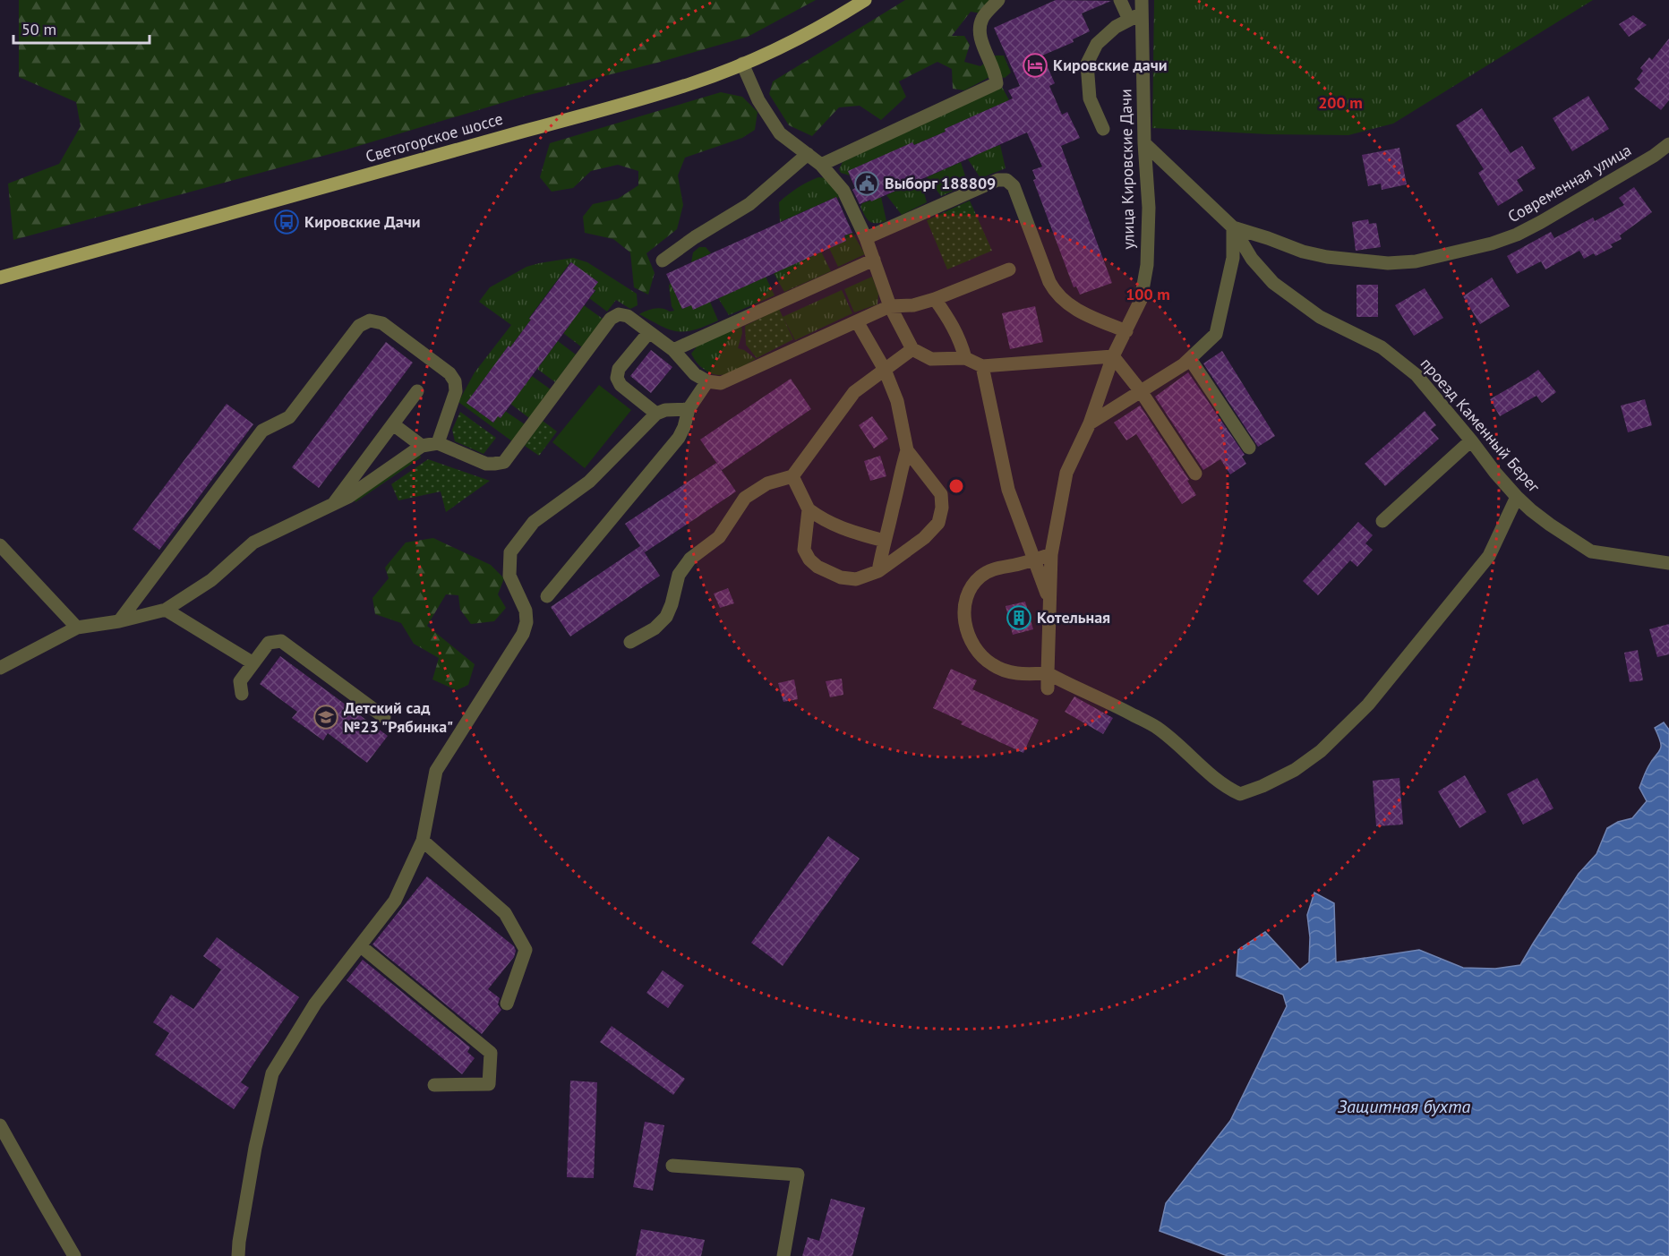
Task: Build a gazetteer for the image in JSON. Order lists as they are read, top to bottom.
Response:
{
  "streets": {
    "main road": ["Светогорское шоссе"],
    "street": ["улица Кировские Дачи", "Современная улица", "проезд Каменный Берег"]
  },
  "crossings": [
    ["улица Кировские Дачи", "проезд Каменный Берег"],
    ["Современная улица", "проезд Каменный Берег"]
  ],
  "water": ["Защитная бухта"],
  "places": {
    "hotel": ["Кировские дачи"],
    "public building": ["Выборг 188809"],
    "bus stop": ["Кировские Дачи"],
    "building": ["Котельная"],
    "school or university": ["Детский сад №23 \"Рябинка\""]
  },
  "scale_bar": "50 m",
  "rings": ["200 m", "100 m"]
}
